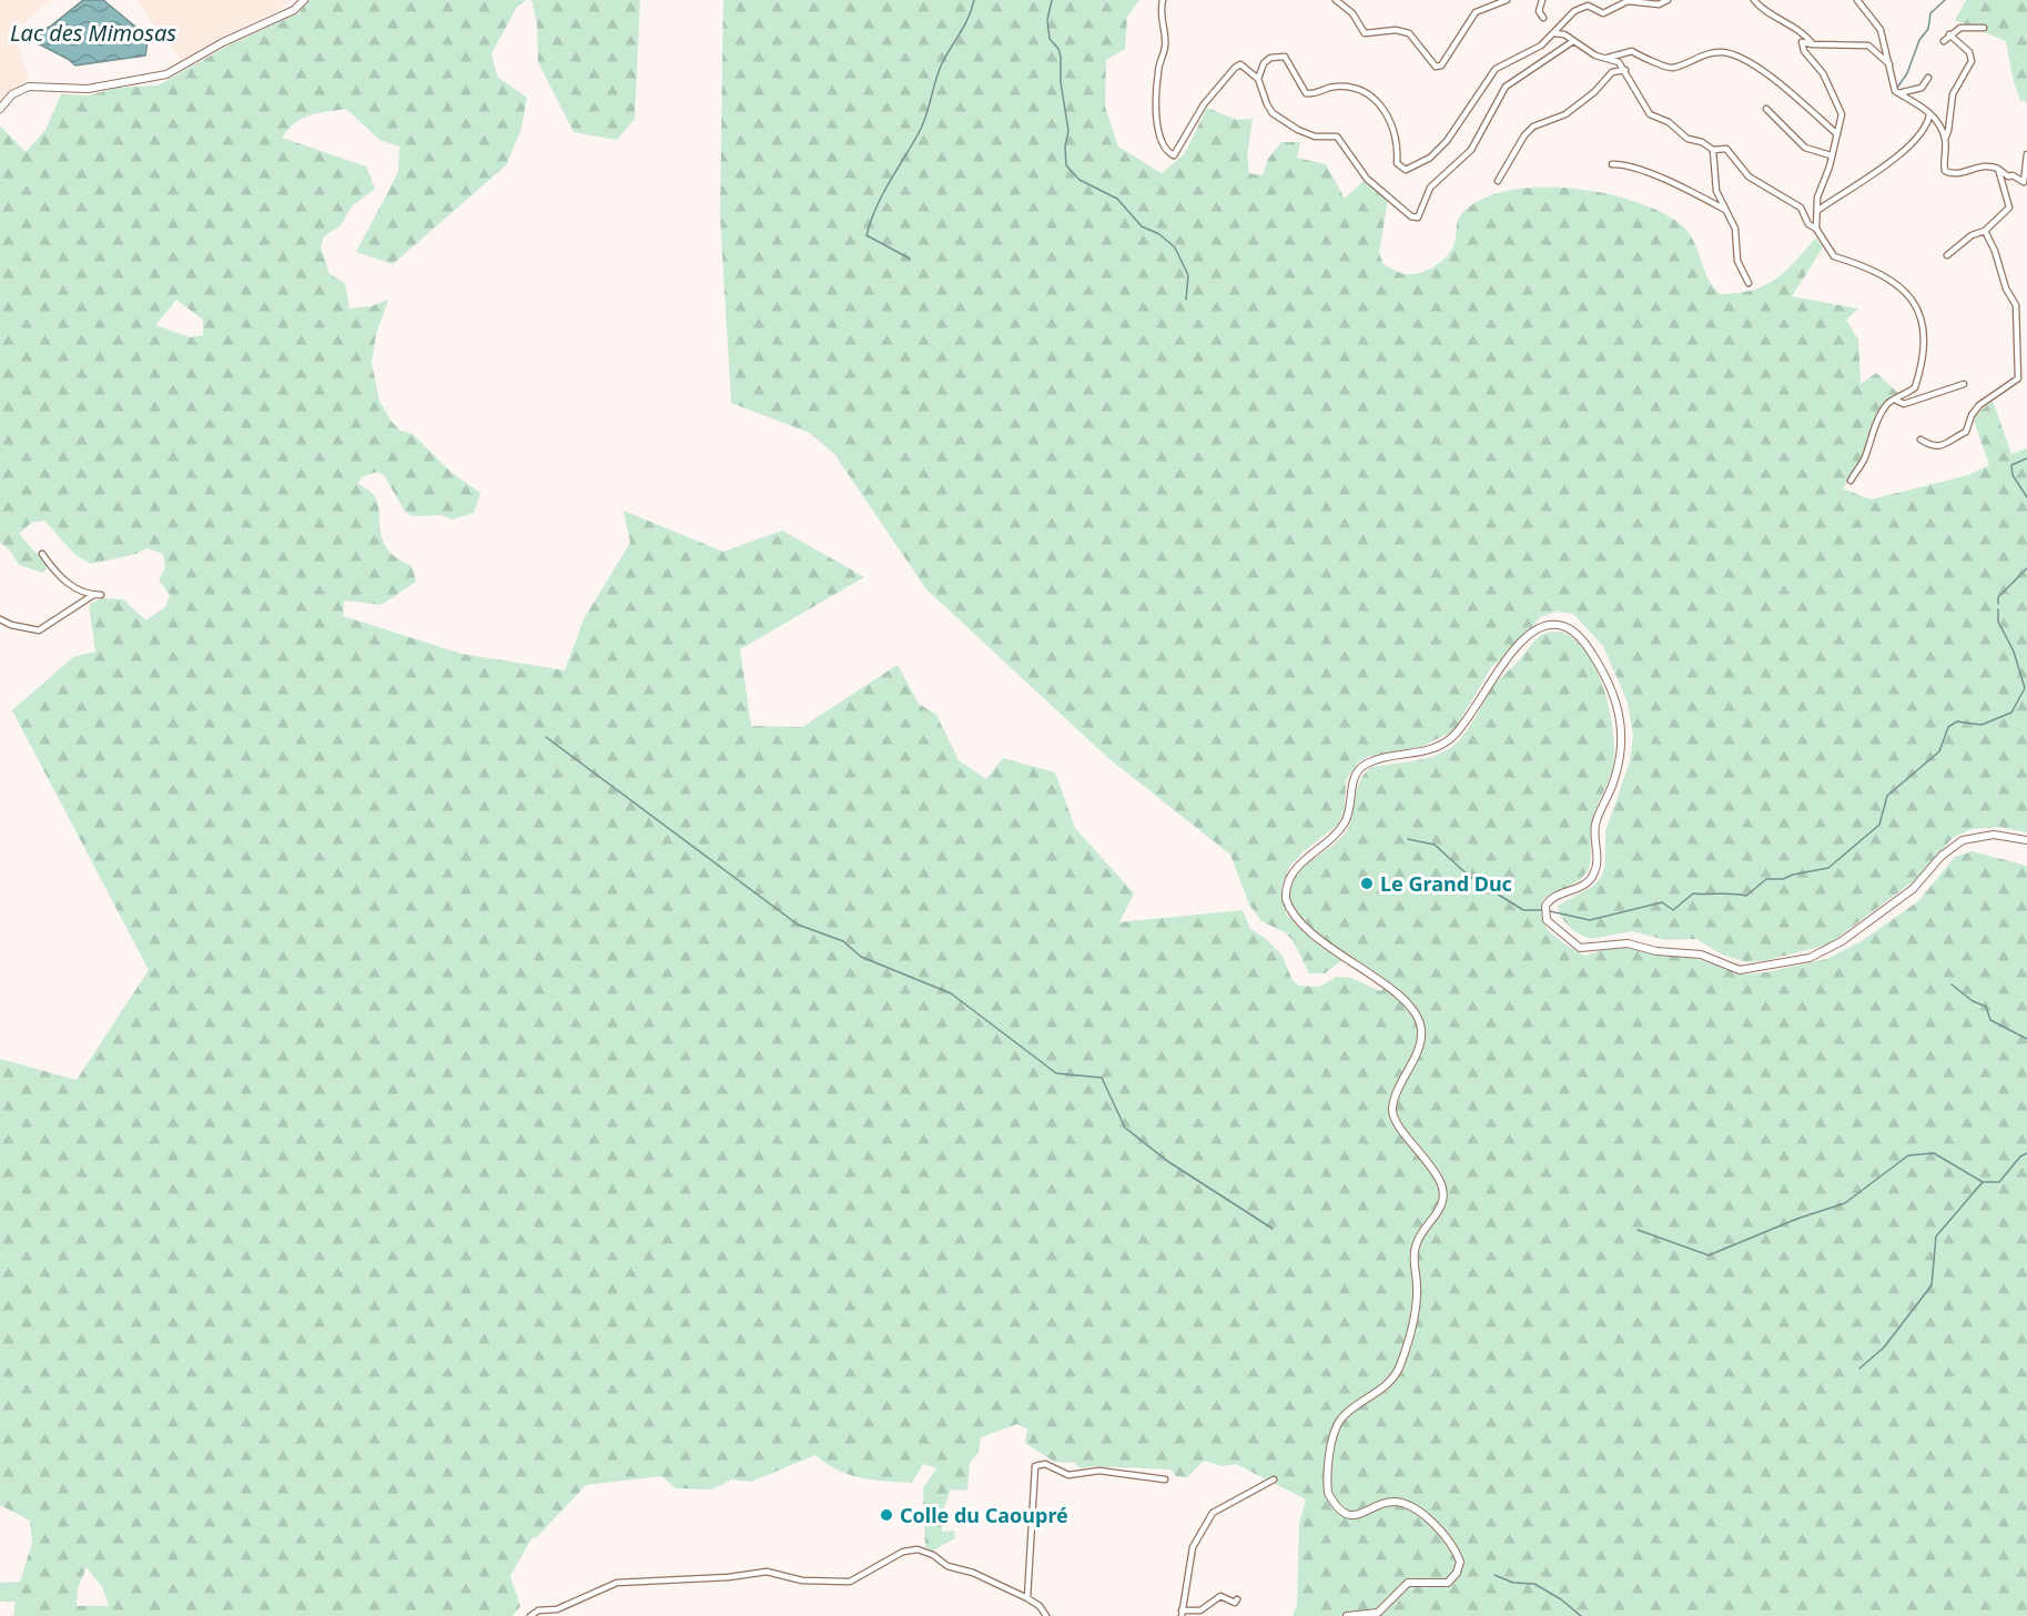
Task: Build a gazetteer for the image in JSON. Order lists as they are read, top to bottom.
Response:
{
  "water": ["Lac des Mimosas"],
  "places": ["Le Grand Duc", "Colle du Caoupré"]
}
